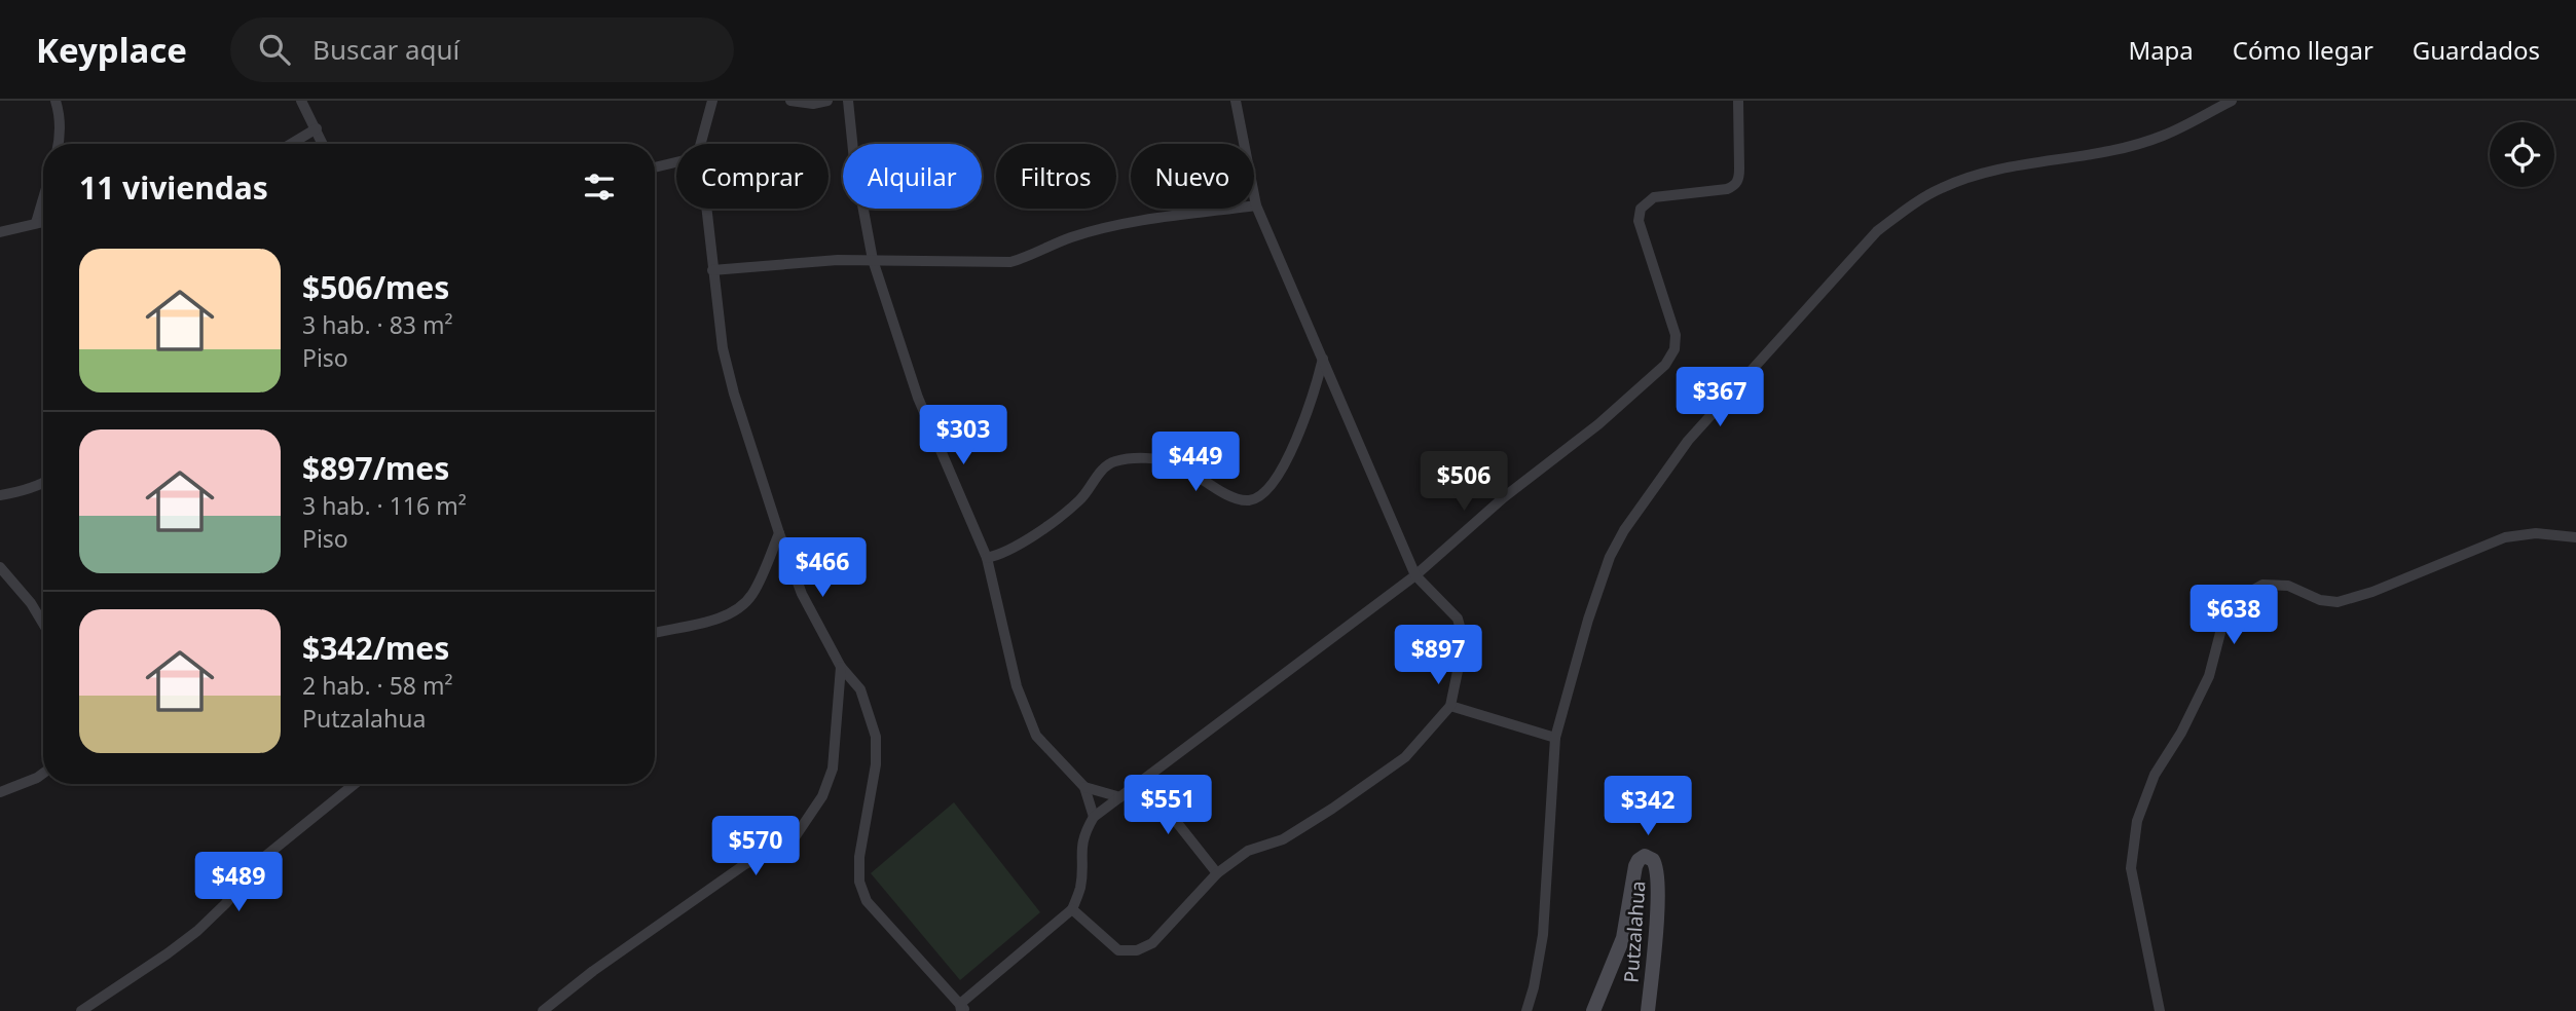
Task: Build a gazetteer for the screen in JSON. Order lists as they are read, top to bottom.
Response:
{
  "streets": {
    "street": ["Putzalahua"]
  },
  "page": {
    "header": "Keyplace",
    "search": "Buscar aquí",
    "nav": ["Mapa", "Cómo llegar", "Guardados"],
    "chip": [
      "Comprar",
      "Alquilar",
      "Filtros",
      "Nuevo"
    ],
    "heading": "11 viviendas",
    "list": [
      {
        "name": "$506/mes",
        "note": "3 hab. · 83 m² · Piso"
      },
      {
        "name": "$897/mes",
        "note": "3 hab. · 116 m² · Piso"
      },
      {
        "name": "$342/mes",
        "note": "2 hab. · 58 m² · Putzalahua"
      }
    ],
    "price": [
      "$367",
      "$303",
      "$449",
      "$506",
      "$466",
      "$638",
      "$897",
      "$551",
      "$342",
      "$570",
      "$489"
    ]
  }
}
